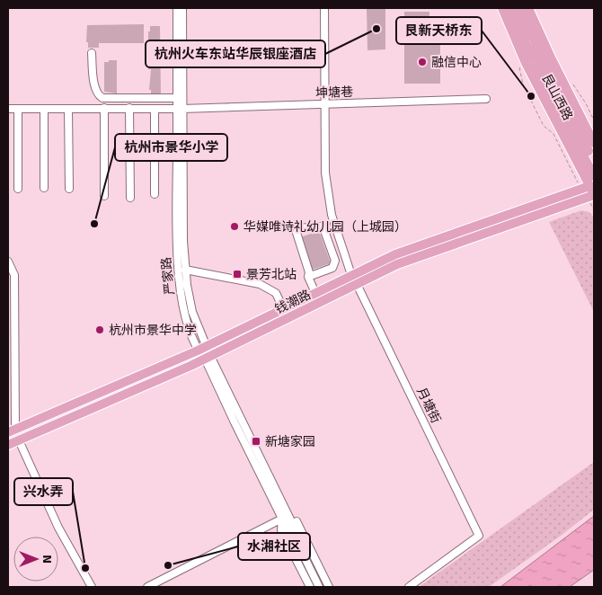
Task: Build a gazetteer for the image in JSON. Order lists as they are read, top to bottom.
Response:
{
  "streets": {
    "main road": ["艮山西路", "钱潮路"],
    "street": ["坤塘巷", "严家路", "月塘街"]
  },
  "crossings": [
    ["坤塘巷", "严家路"],
    ["艮山西路", "钱潮路"],
    ["严家路", "钱潮路"],
    ["钱潮路", "月塘街"]
  ],
  "places": {
    "other": [
      "杭州火车东站华辰银座酒店",
      "融信中心",
      "艮新天桥东",
      "杭州市景华小学",
      "华媒唯诗礼幼儿园（上城园）",
      "杭州市景华中学",
      "水湘社区",
      "兴水弄"
    ],
    "transit": ["景芳北站", "新塘家园"]
  },
  "north": "right"
}
